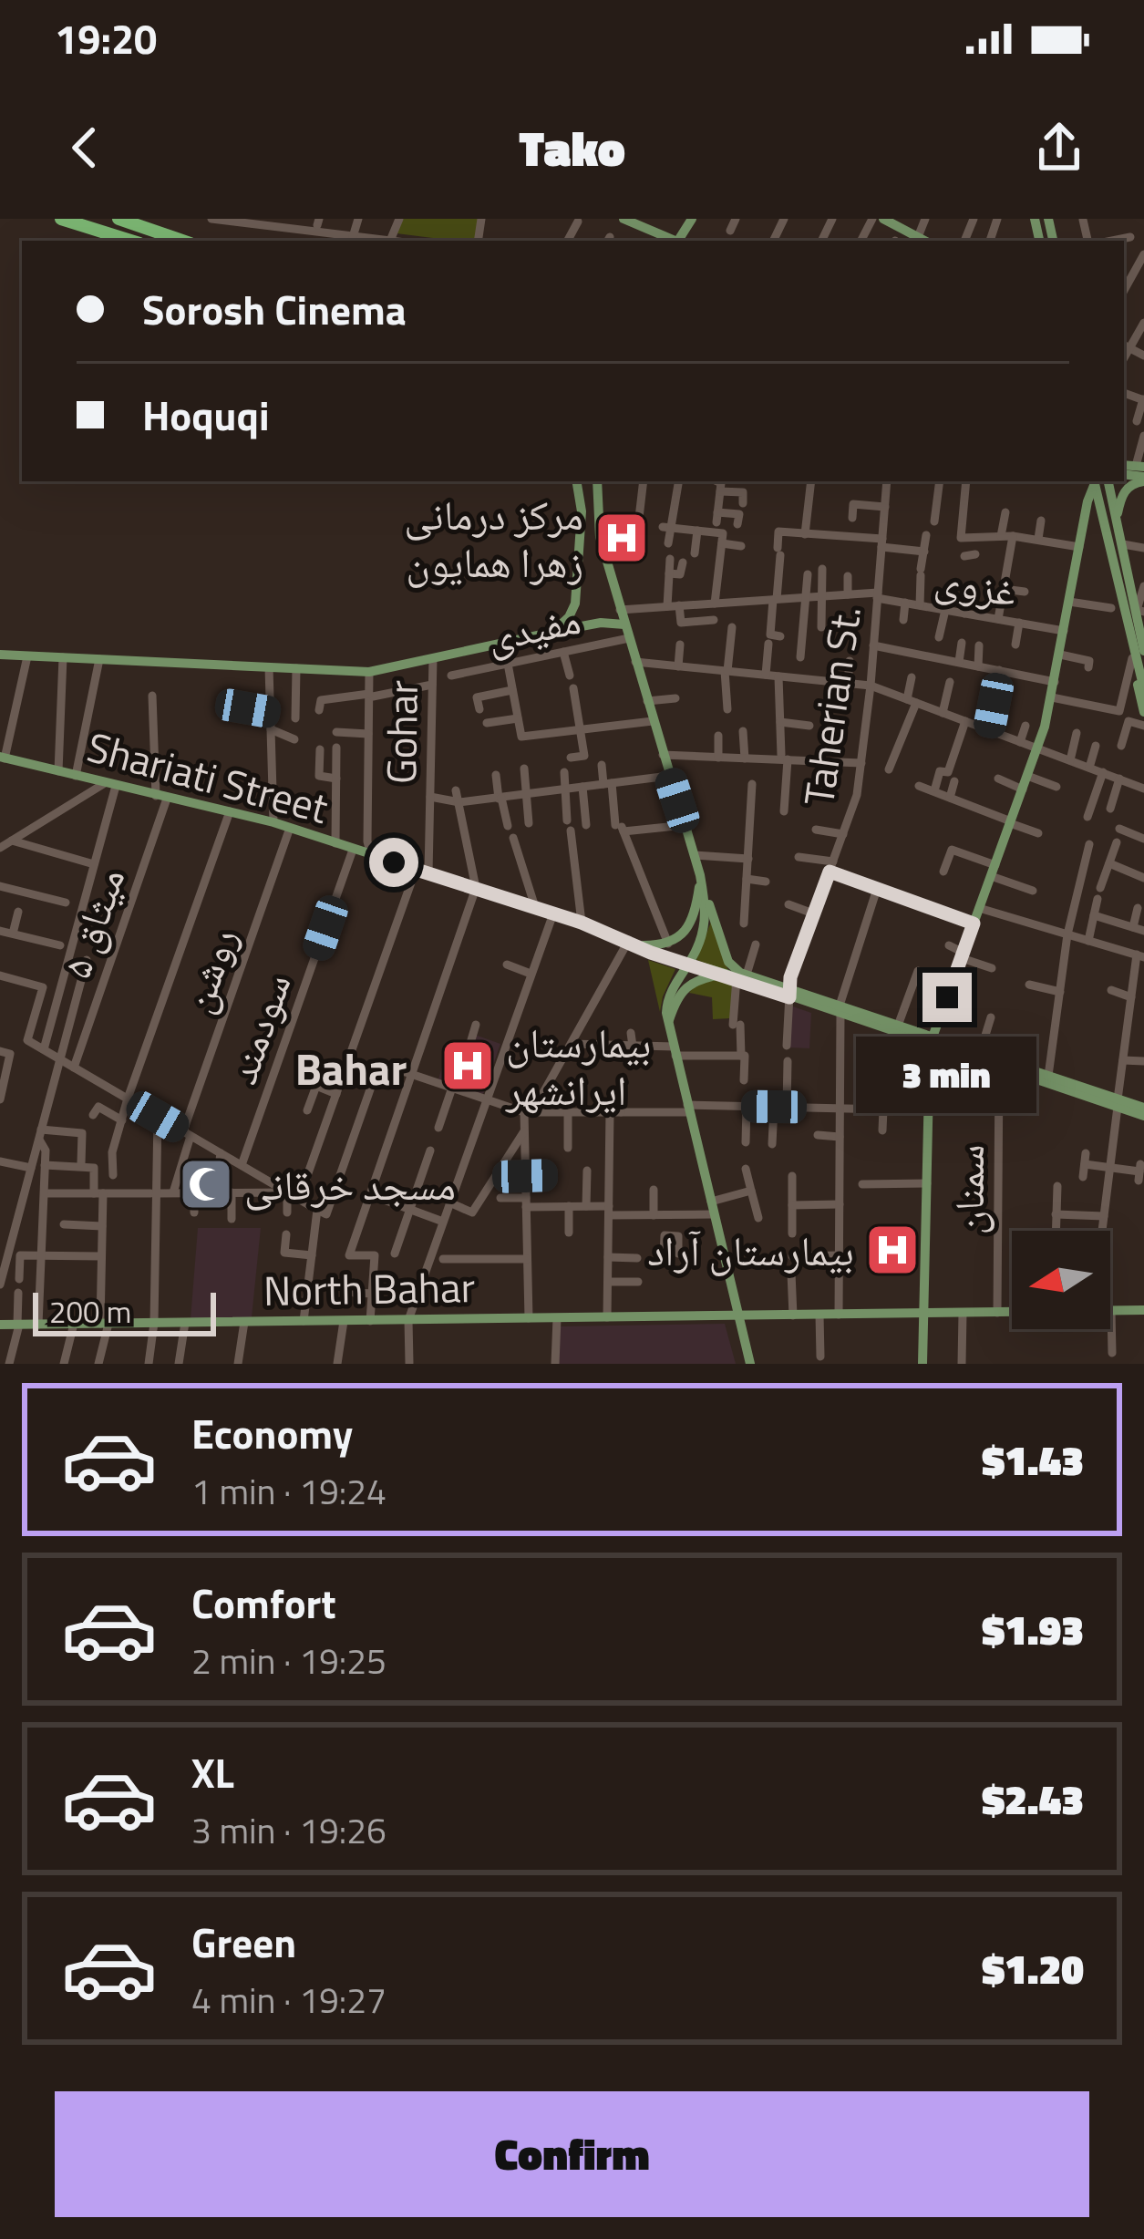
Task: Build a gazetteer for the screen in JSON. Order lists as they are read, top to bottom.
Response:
{
  "streets": {
    "main road": ["Shariati Street", "North Bahar"],
    "street": [
      "غزوی",
      "مفیدی",
      "Taherian St.",
      "Gohar",
      "میثاق ۵",
      "روشن",
      "سودمند",
      "سمنان"
    ]
  },
  "crossings": [
    ["غزوی", "Taherian St."],
    ["Taherian St.", "Shariati Street"],
    ["Gohar", "Shariati Street"],
    ["Shariati Street", "میثاق ۵"],
    ["Shariati Street", "روشن"],
    ["Shariati Street", "سودمند"],
    ["Shariati Street", "سمنان"],
    ["سمنان", "North Bahar"]
  ],
  "districts": ["Bahar"],
  "places": {
    "hospital": ["مرکز درمانی زهرا همایون", "بیمارستان ایرانشهر", "بیمارستان آراد"],
    "mosque": ["مسجد خرقانی"]
  },
  "scale_bar": "200 m",
  "north": "left",
  "page": {
    "status": "19:20",
    "header": "Tako",
    "banner": ["Sorosh Cinema", "Hoquqi"],
    "bubble": "3 min",
    "scale": "200 m",
    "list": [
      {
        "name": "Economy",
        "note": "1 min · 19:24",
        "value": "$1.43"
      },
      {
        "name": "Comfort",
        "note": "2 min · 19:25",
        "value": "$1.93"
      },
      {
        "name": "XL",
        "note": "3 min · 19:26",
        "value": "$2.43"
      },
      {
        "name": "Green",
        "note": "4 min · 19:27",
        "value": "$1.20"
      }
    ],
    "buttons": "Confirm"
  }
}
